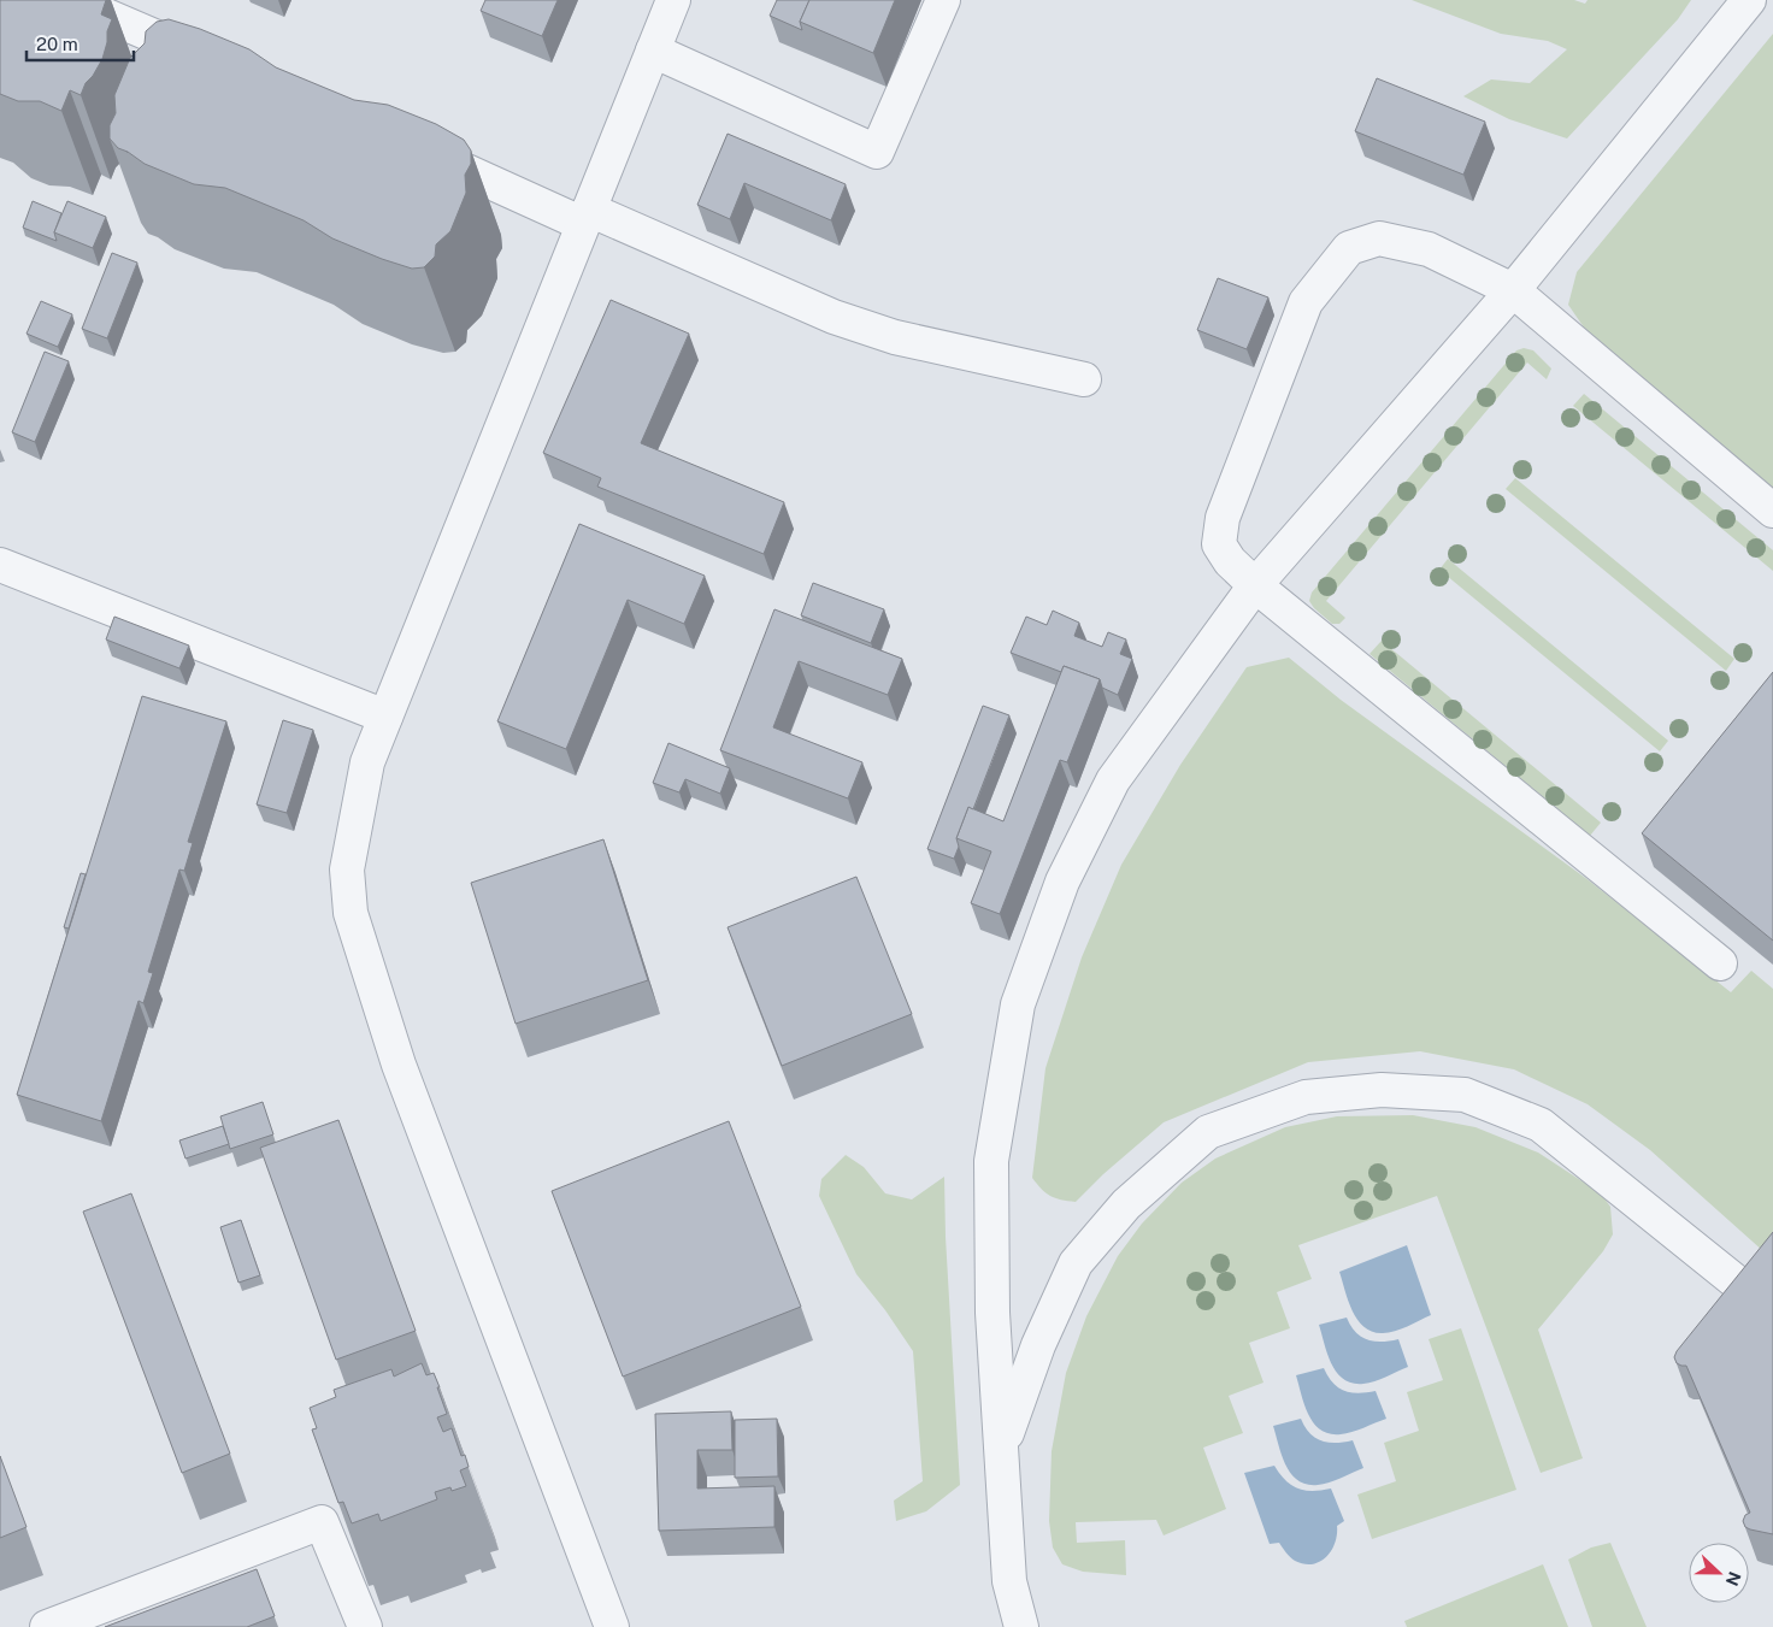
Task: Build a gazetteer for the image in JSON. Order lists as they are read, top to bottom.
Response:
{
  "scale_bar": "20 m",
  "north": "right"
}
